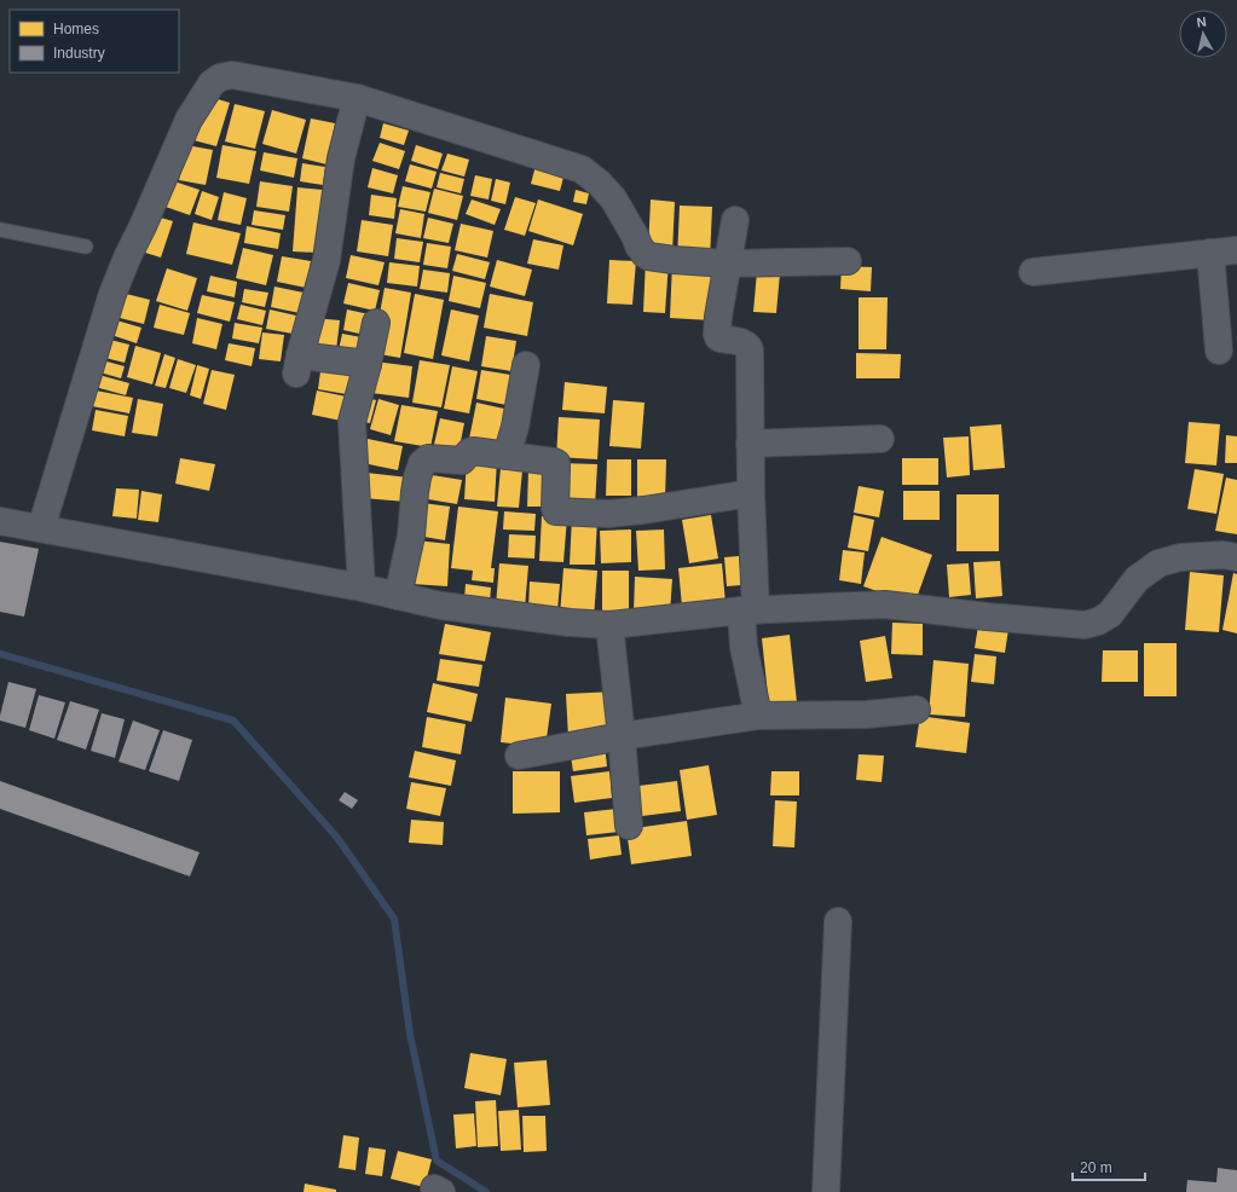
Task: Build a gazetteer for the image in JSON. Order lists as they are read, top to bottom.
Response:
{
  "legend": ["Homes", "Industry"],
  "scale_bar": "20 m",
  "north": "top"
}
